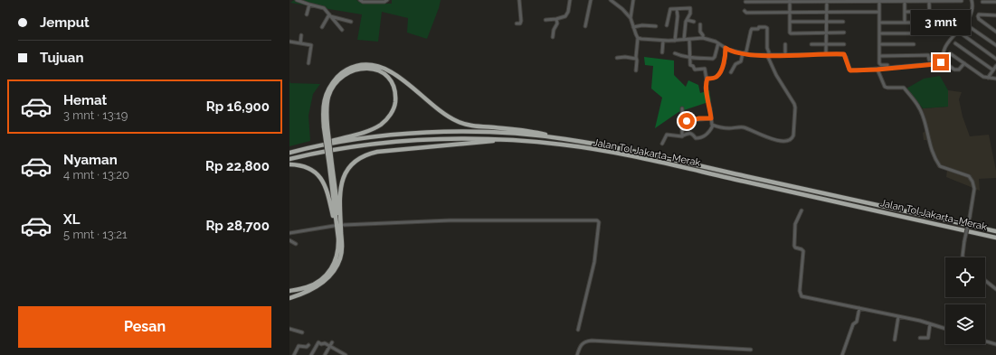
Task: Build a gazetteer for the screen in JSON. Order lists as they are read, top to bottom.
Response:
{
  "streets": {
    "highway": ["Jalan Tol Jakarta–Merak"]
  },
  "page": {
    "banner": ["Jemput", "Tujuan"],
    "bubble": "3 mnt",
    "list": [
      {
        "name": "Hemat",
        "note": "3 mnt · 13:19",
        "value": "Rp 16,900"
      },
      {
        "name": "Nyaman",
        "note": "4 mnt · 13:20",
        "value": "Rp 22,800"
      },
      {
        "name": "XL",
        "note": "5 mnt · 13:21",
        "value": "Rp 28,700"
      }
    ],
    "buttons": "Pesan"
  }
}
